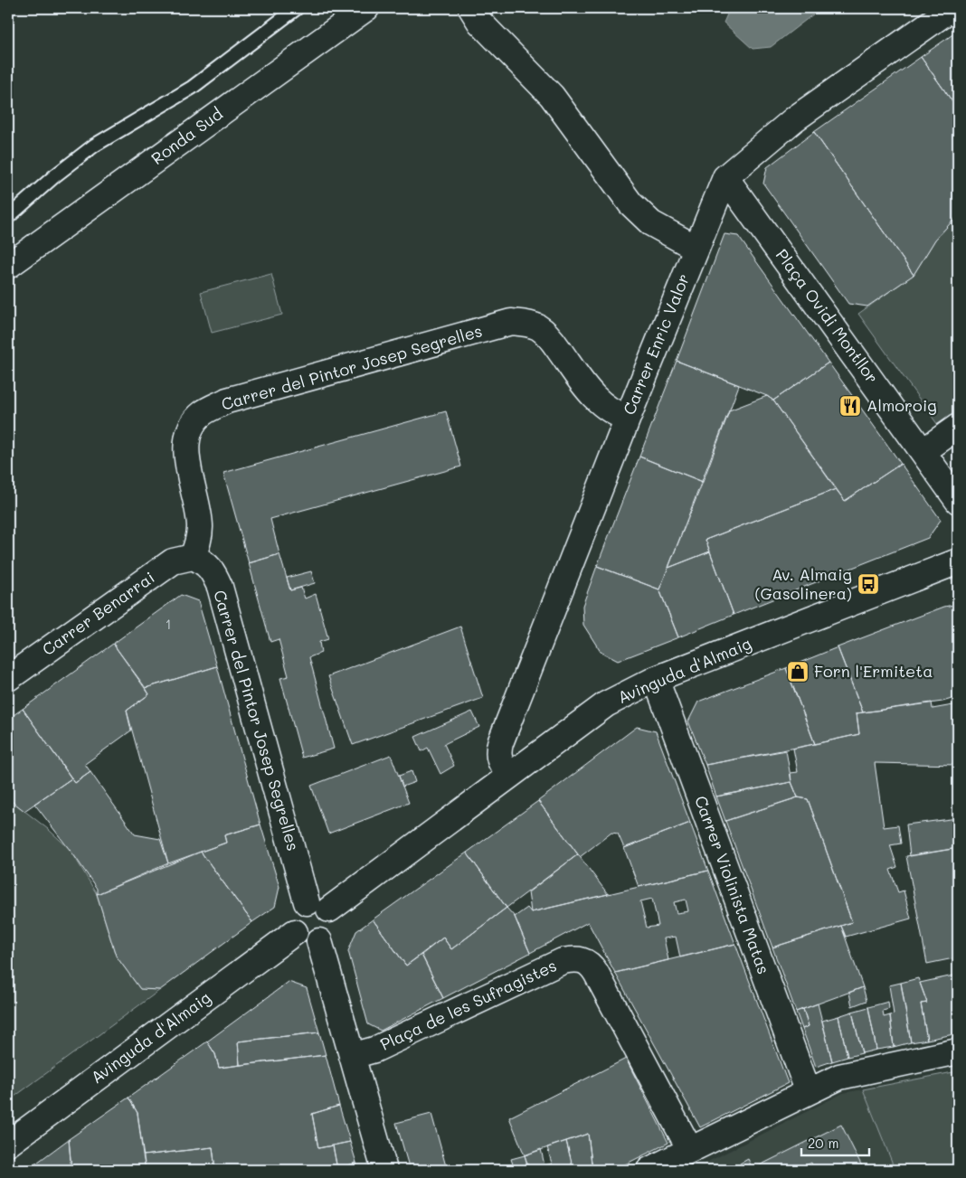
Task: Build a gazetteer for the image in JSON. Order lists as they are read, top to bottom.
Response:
{
  "streets": {
    "street": [
      "Ronda Sud",
      "Plaça Ovidi Montllor",
      "Carrer Enric Valor",
      "Carrer del Pintor Josep Segrelles",
      "Carrer Benarrai",
      "Avinguda d'Almaig",
      "Carrer Violinista Matas",
      "Plaça de les Sufragistes"
    ]
  },
  "crossings": [
    ["Plaça Ovidi Montllor", "Carrer Enric Valor"],
    ["Carrer Enric Valor", "Carrer del Pintor Josep Segrelles"],
    ["Carrer Enric Valor", "Avinguda d'Almaig"],
    ["Carrer del Pintor Josep Segrelles", "Carrer Benarrai"],
    ["Carrer del Pintor Josep Segrelles", "Avinguda d'Almaig"],
    ["Avinguda d'Almaig", "Carrer Violinista Matas"]
  ],
  "places": {
    "restaurant": ["Almoroig"],
    "bus stop": ["Av. Almaig (Gasolinera)"],
    "shop": ["Forn l'Ermiteta"]
  },
  "house_numbers": ["1"],
  "scale_bar": "20 m"
}
